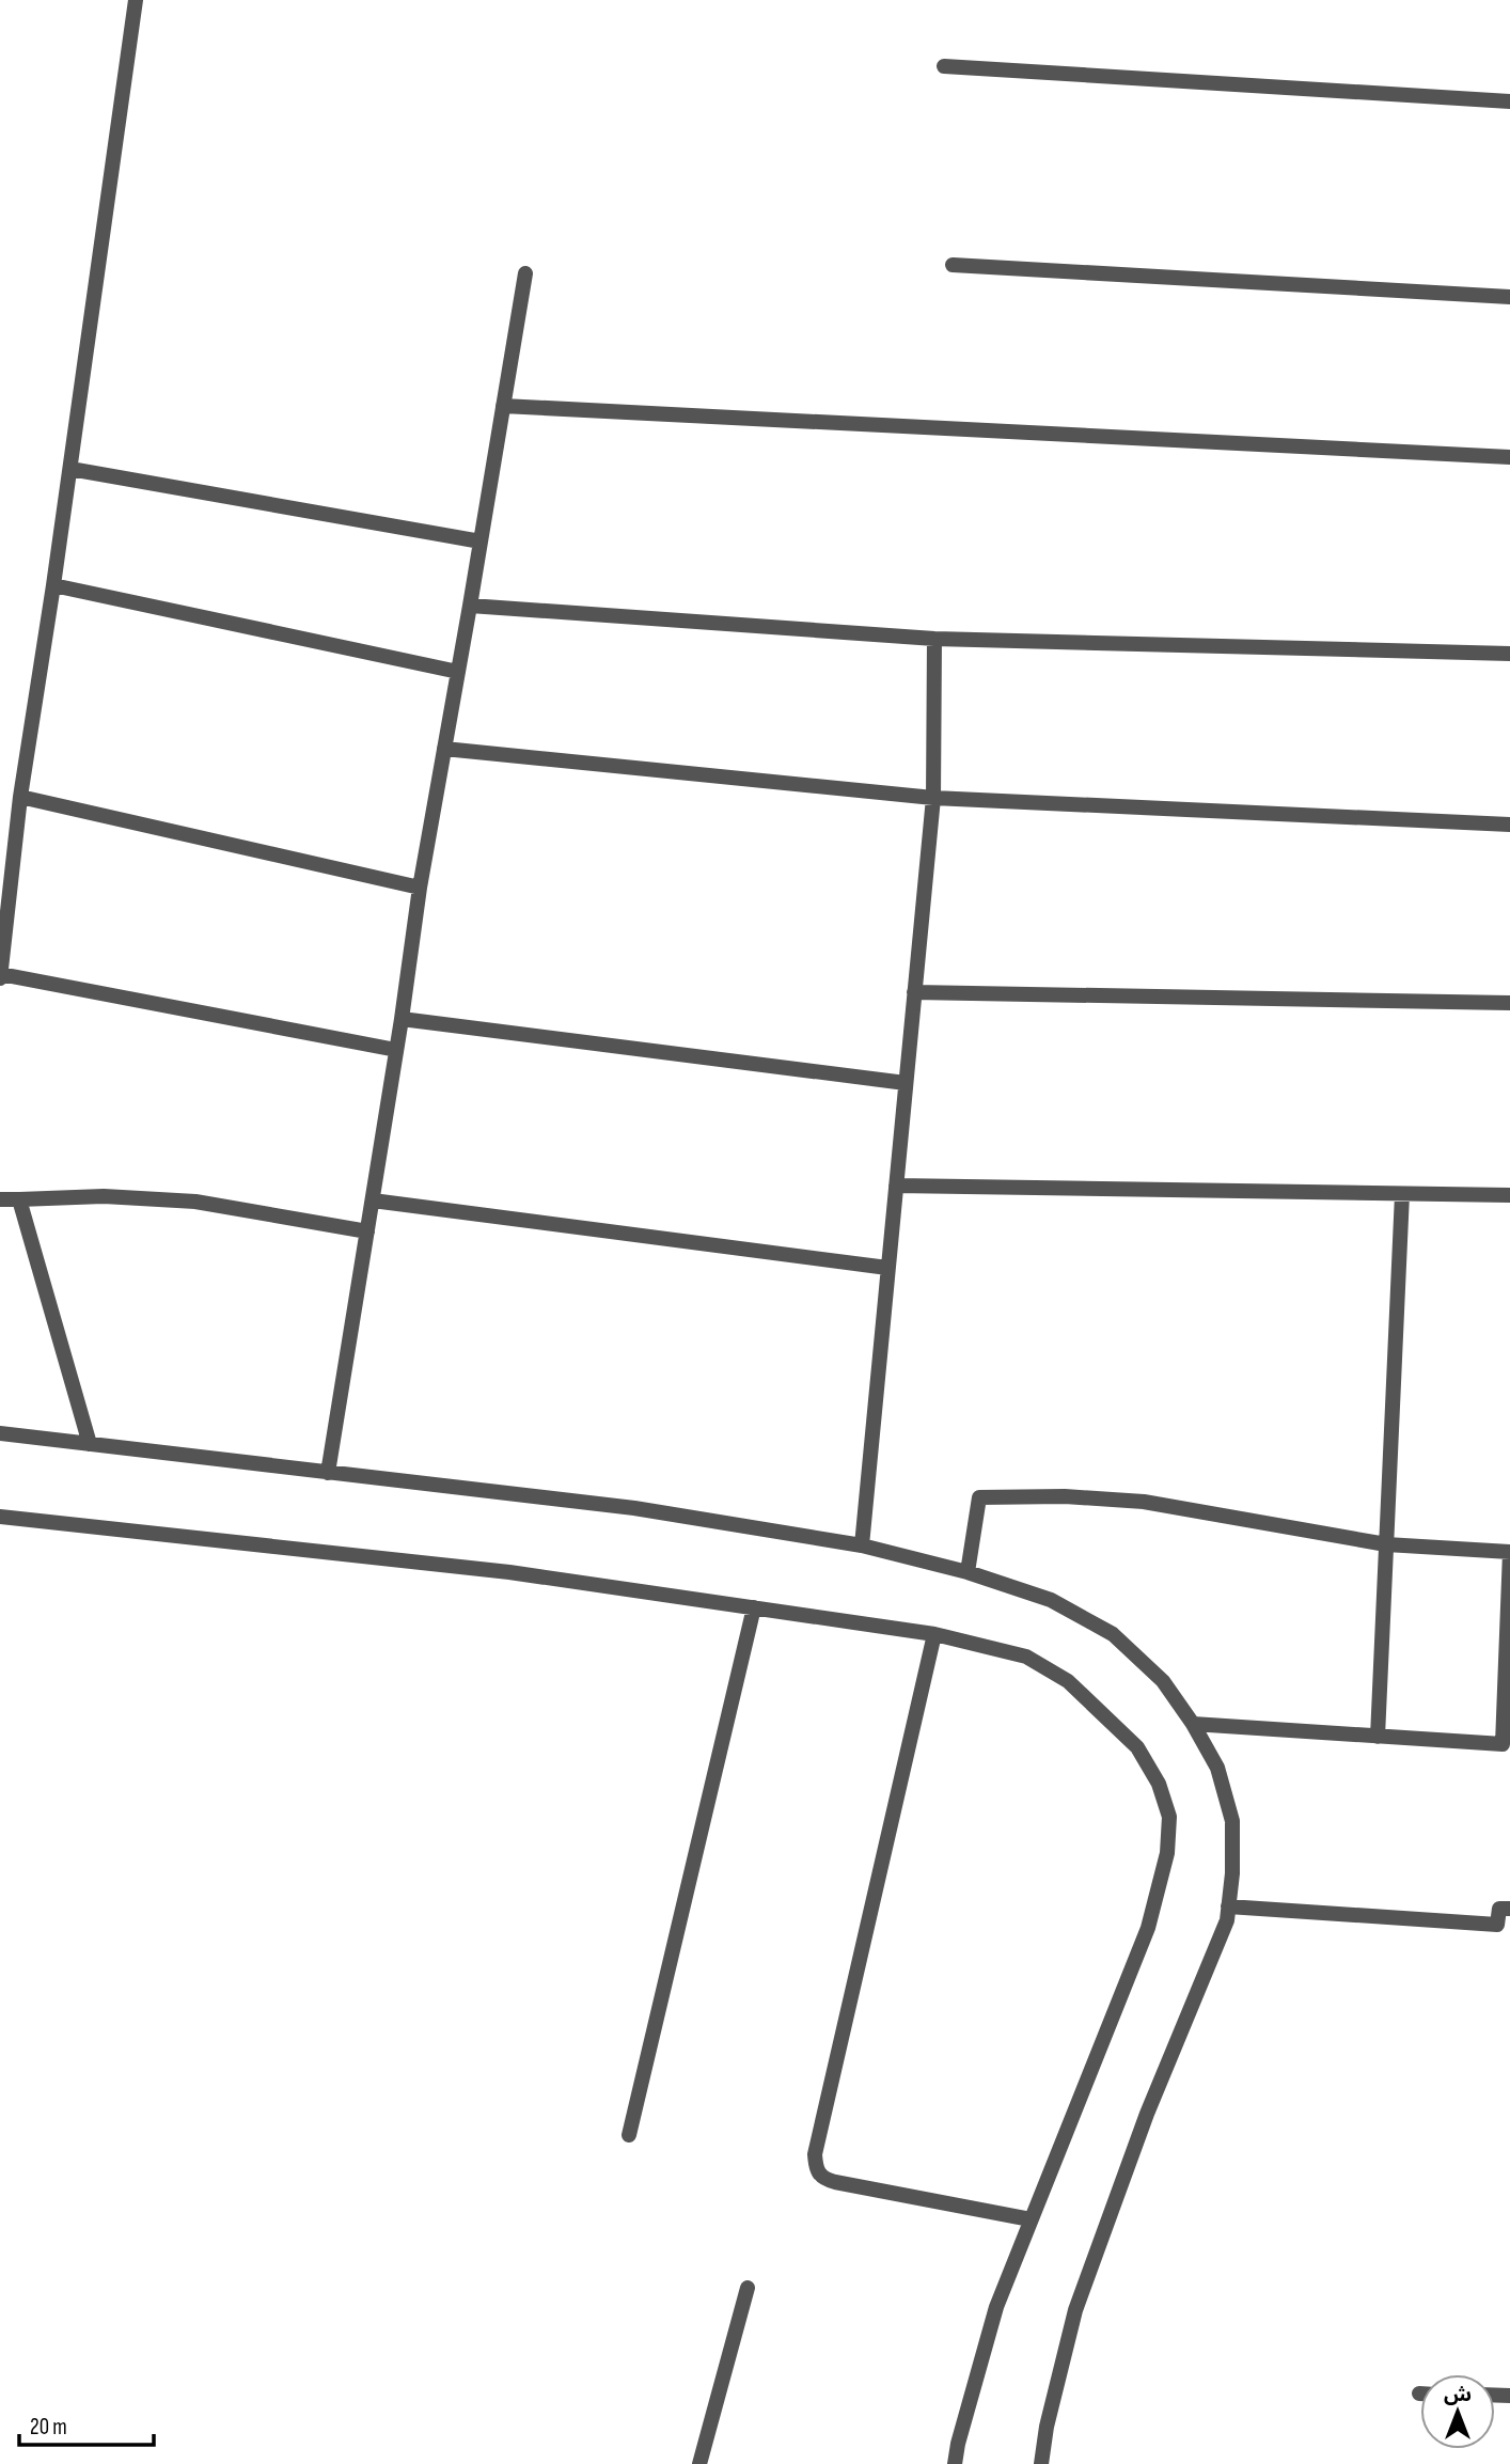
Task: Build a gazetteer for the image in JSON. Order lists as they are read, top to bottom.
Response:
{
  "scale_bar": "20 m",
  "north": "top"
}
